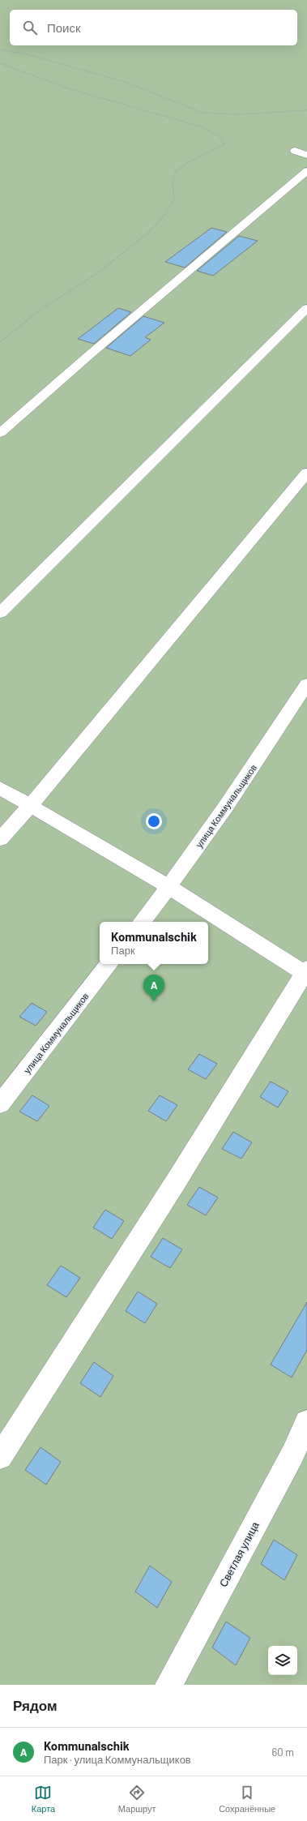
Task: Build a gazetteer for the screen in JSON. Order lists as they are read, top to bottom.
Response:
{
  "streets": {
    "street": ["улица Коммунальщиков", "Светлая улица"]
  },
  "page": {
    "search": "Поиск",
    "popup": ["Kommunalschik", "Парк"],
    "pins": "A",
    "heading": "Рядом",
    "list": [
      {
        "mark": "A",
        "name": "Kommunalschik",
        "note": "Парк · улица Коммунальщиков",
        "value": "60 m"
      }
    ],
    "nav": ["Карта", "Маршрут", "Сохранённые"]
  }
}
